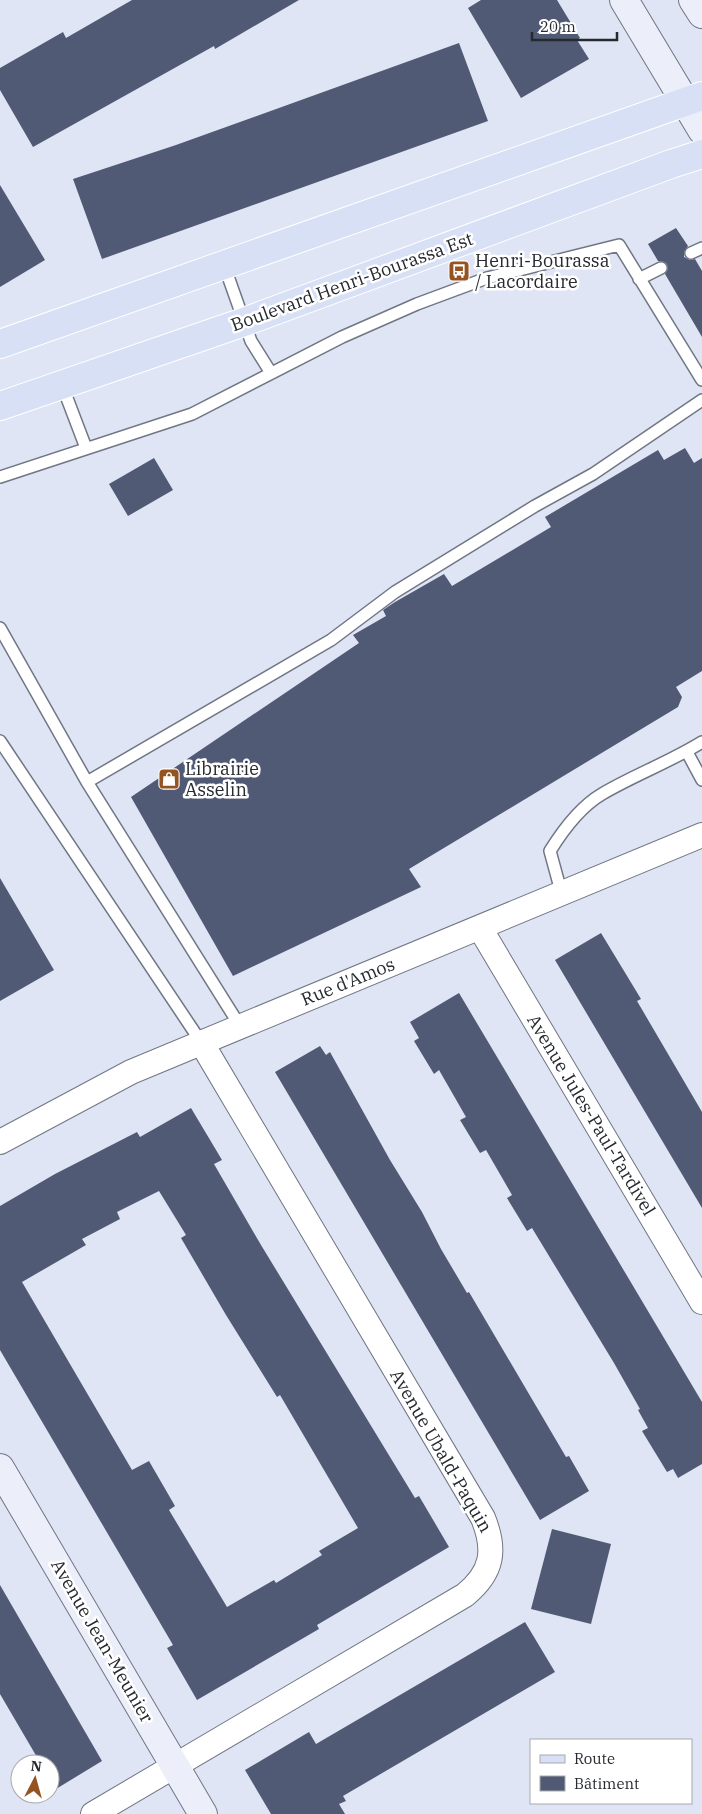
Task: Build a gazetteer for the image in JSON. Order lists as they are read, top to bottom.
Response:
{
  "streets": {
    "main road": ["Boulevard Henri-Bourassa Est"],
    "street": [
      "Rue d'Amos",
      "Avenue Jules-Paul-Tardivel",
      "Avenue Ubald-Paquin",
      "Avenue Jean-Meunier"
    ]
  },
  "crossings": [
    ["Rue d'Amos", "Avenue Jules-Paul-Tardivel"],
    ["Rue d'Amos", "Avenue Ubald-Paquin"],
    ["Avenue Ubald-Paquin", "Avenue Jean-Meunier"]
  ],
  "places": {
    "bus stop": ["Henri-Bourassa / Lacordaire"],
    "shop": ["Librairie Asselin"]
  },
  "legend": ["Route", "Bâtiment"],
  "scale_bar": "20 m",
  "north": "top"
}
